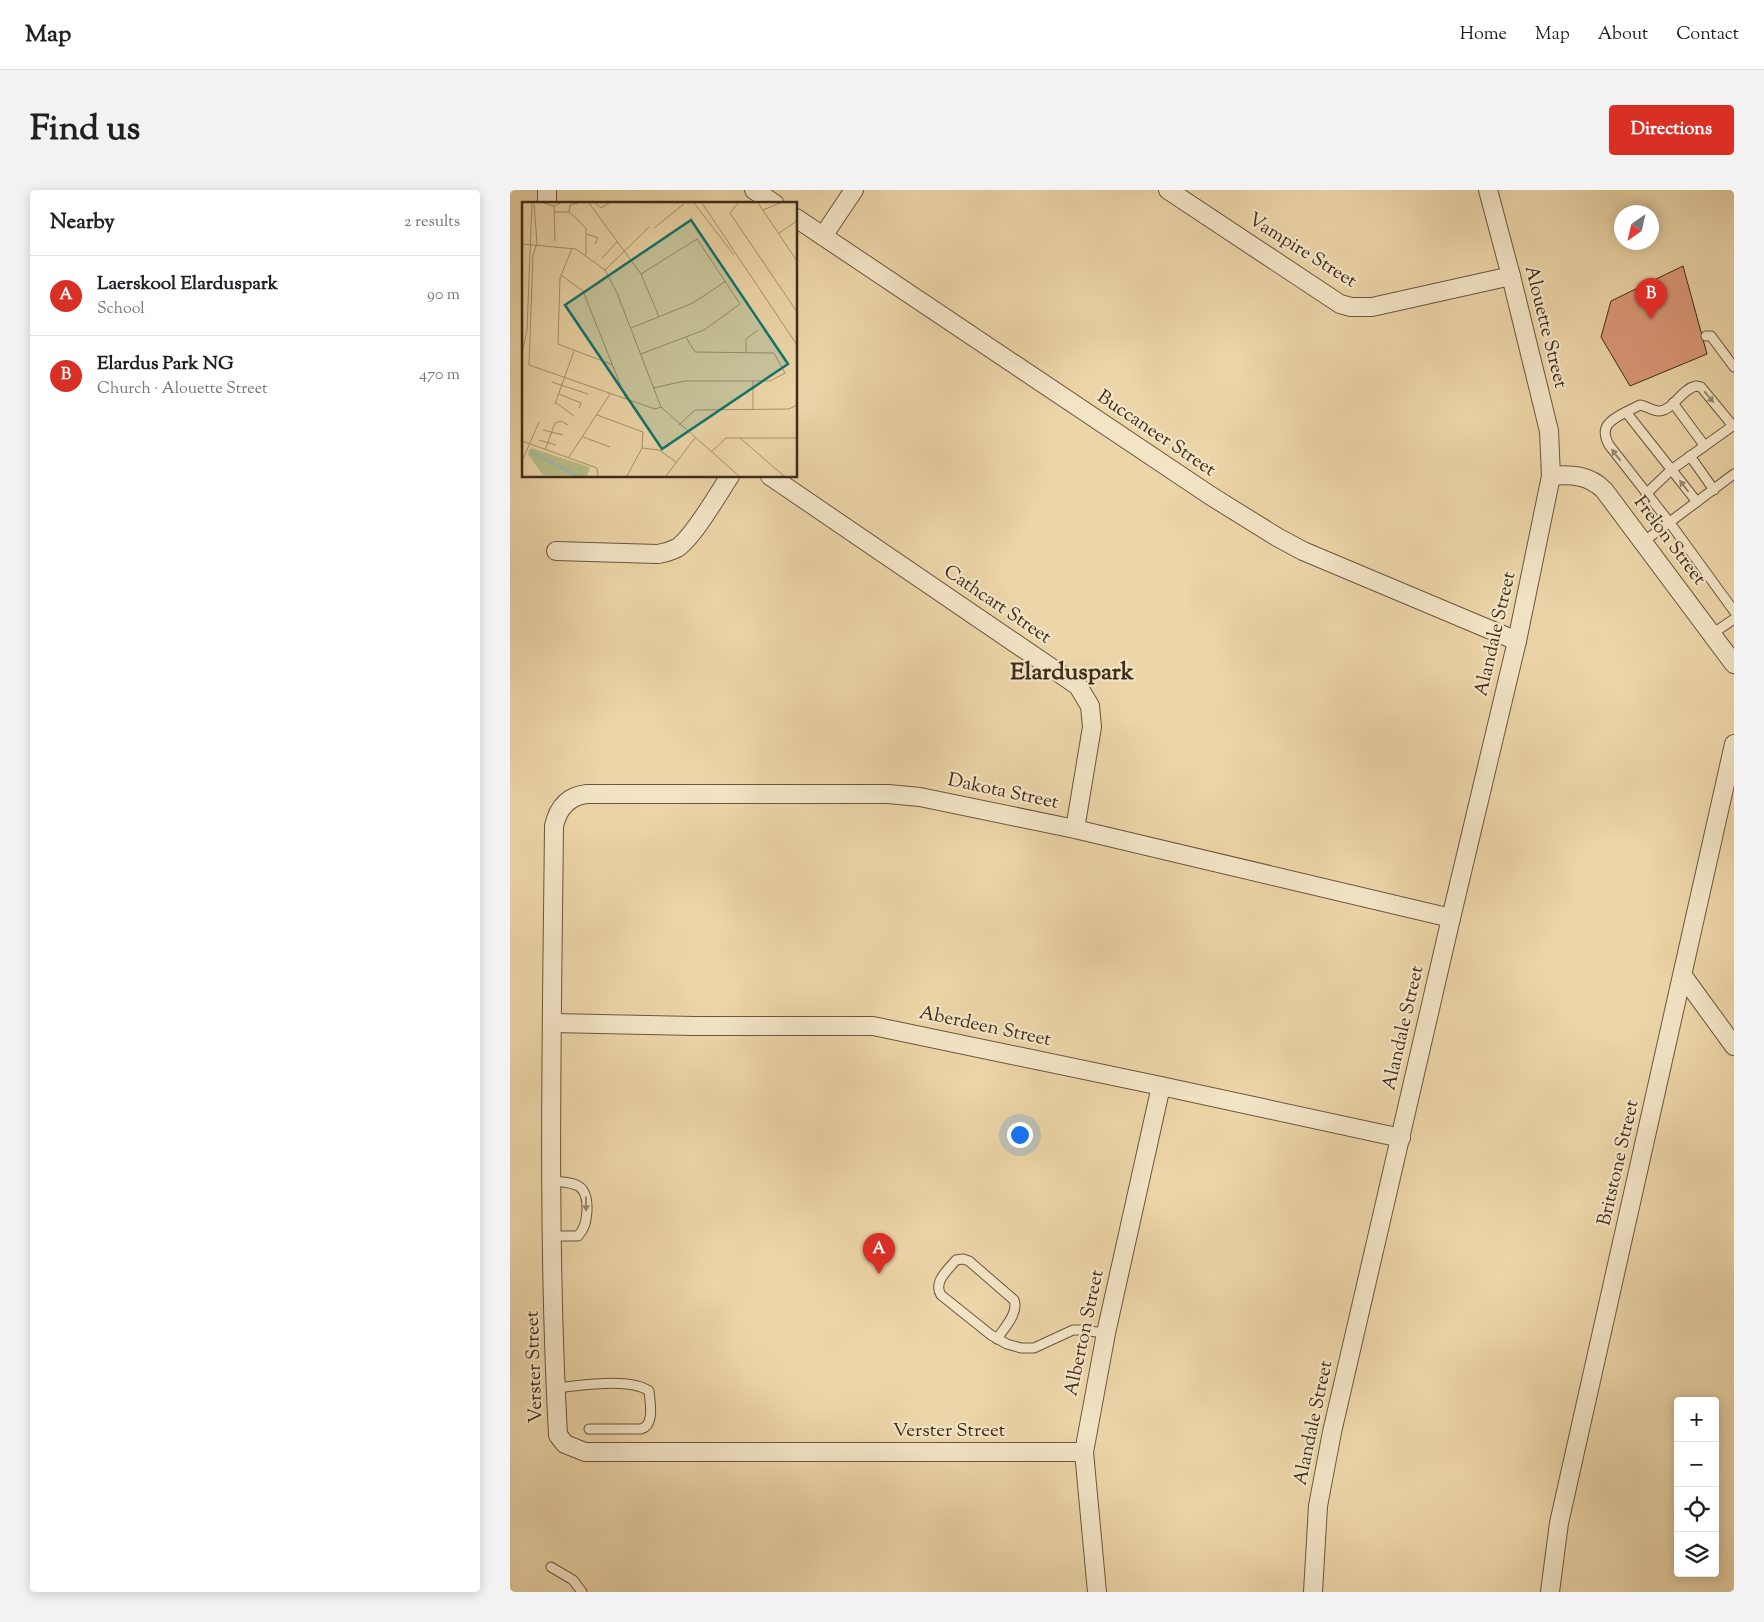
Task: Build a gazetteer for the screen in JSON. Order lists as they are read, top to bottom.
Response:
{
  "streets": {
    "street": [
      "Vampire Street",
      "Alouette Street",
      "Buccaneer Street",
      "Frelon Street",
      "Cathcart Street",
      "Alandale Street",
      "Dakota Street",
      "Aberdeen Street",
      "Britstone Street",
      "Alberton Street",
      "Verster Street"
    ]
  },
  "crossings": [
    ["Vampire Street", "Alouette Street"],
    ["Alouette Street", "Frelon Street"],
    ["Alouette Street", "Alandale Street"],
    ["Buccaneer Street", "Alandale Street"],
    ["Frelon Street", "Alandale Street"],
    ["Cathcart Street", "Dakota Street"],
    ["Alandale Street", "Dakota Street"],
    ["Alandale Street", "Aberdeen Street"],
    ["Dakota Street", "Verster Street"],
    ["Aberdeen Street", "Alberton Street"],
    ["Aberdeen Street", "Verster Street"],
    ["Alberton Street", "Verster Street"]
  ],
  "districts": ["Elarduspark"],
  "north": "bottom left",
  "page": {
    "header": "Map",
    "nav": [
      "Home",
      "Map",
      "About",
      "Contact"
    ],
    "title": "Find us",
    "buttons": "Directions",
    "heading": ["Nearby", "2 results"],
    "list": [
      {
        "mark": "A",
        "name": "Laerskool Elarduspark",
        "note": "School",
        "value": "90 m"
      },
      {
        "mark": "B",
        "name": "Elardus Park NG",
        "note": "Church · Alouette Street",
        "value": "470 m"
      }
    ],
    "pins": ["B", "A"],
    "map_buttons": ["+", "−"]
  }
}
